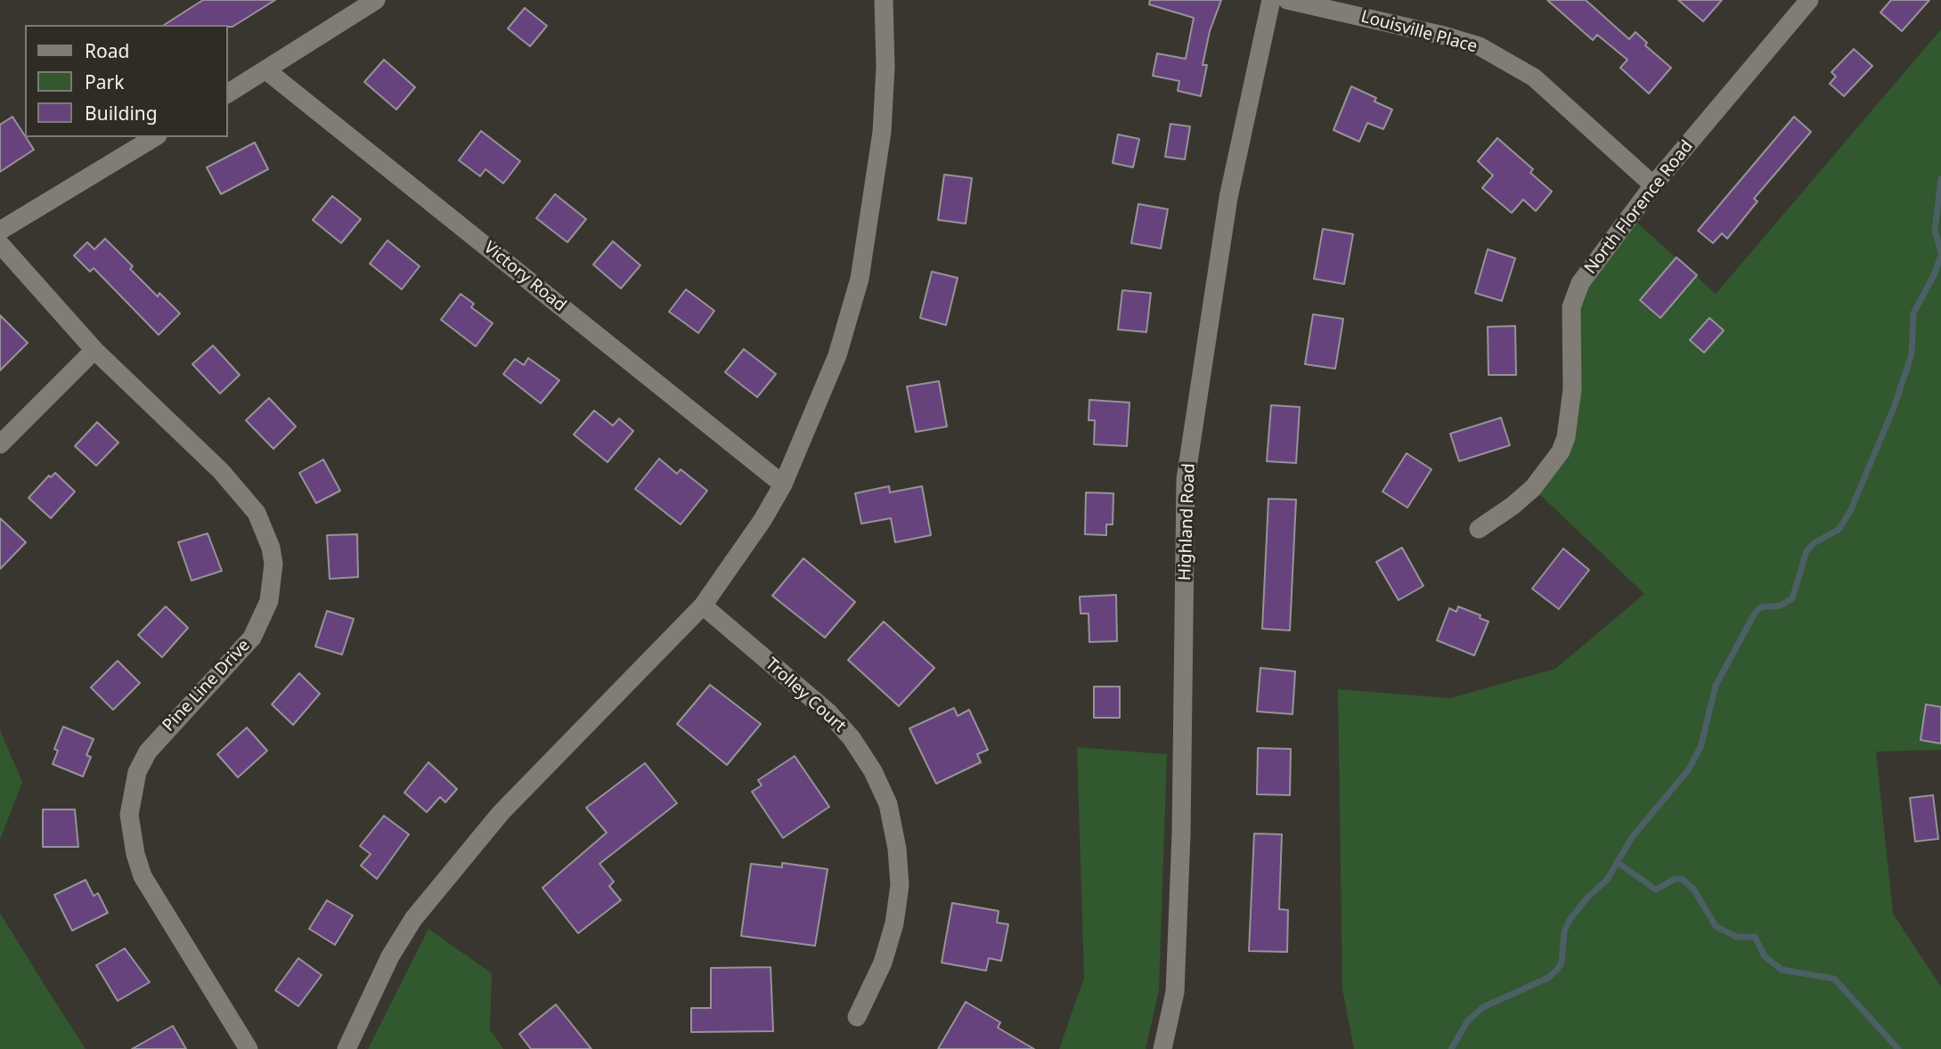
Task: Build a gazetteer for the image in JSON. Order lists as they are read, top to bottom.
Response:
{
  "streets": {
    "street": [
      "Louisville Place",
      "North Florence Road",
      "Victory Road",
      "Highland Road",
      "Pine Line Drive",
      "Trolley Court"
    ]
  },
  "crossings": [
    ["Louisville Place", "North Florence Road"]
  ],
  "legend": ["Road", "Park", "Building"]
}
